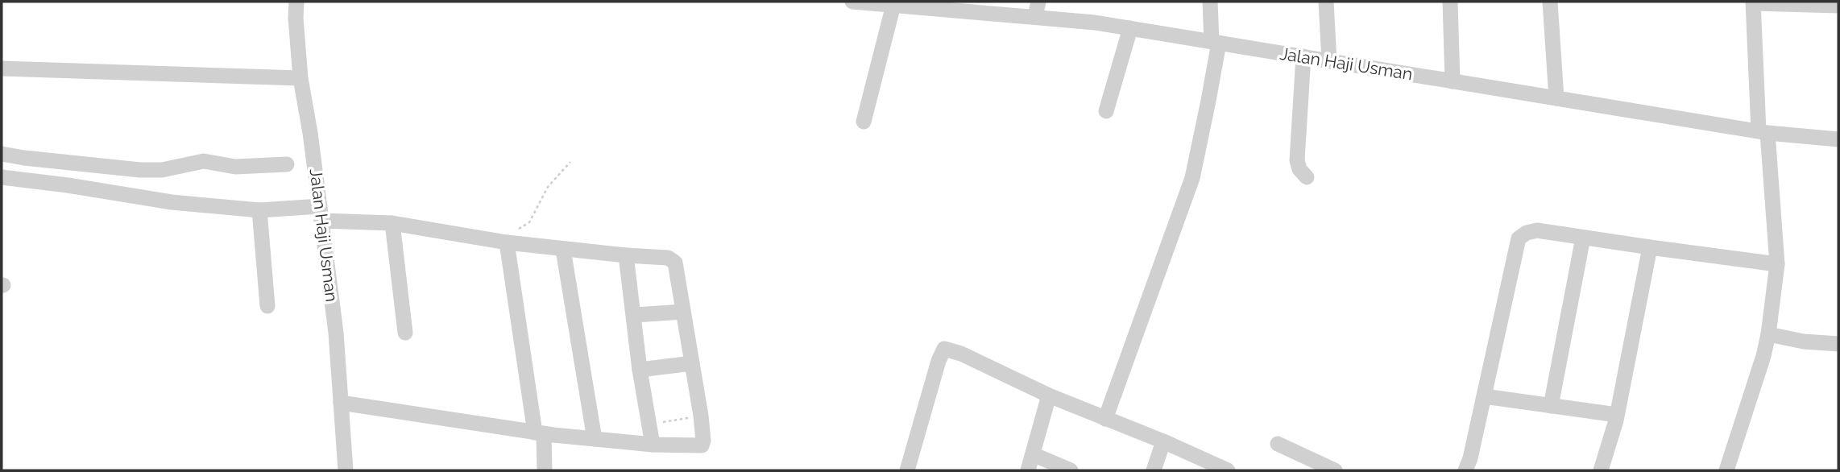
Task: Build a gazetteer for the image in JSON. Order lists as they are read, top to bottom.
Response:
{
  "streets": {
    "street": ["Jalan Haji Usman"]
  }
}
